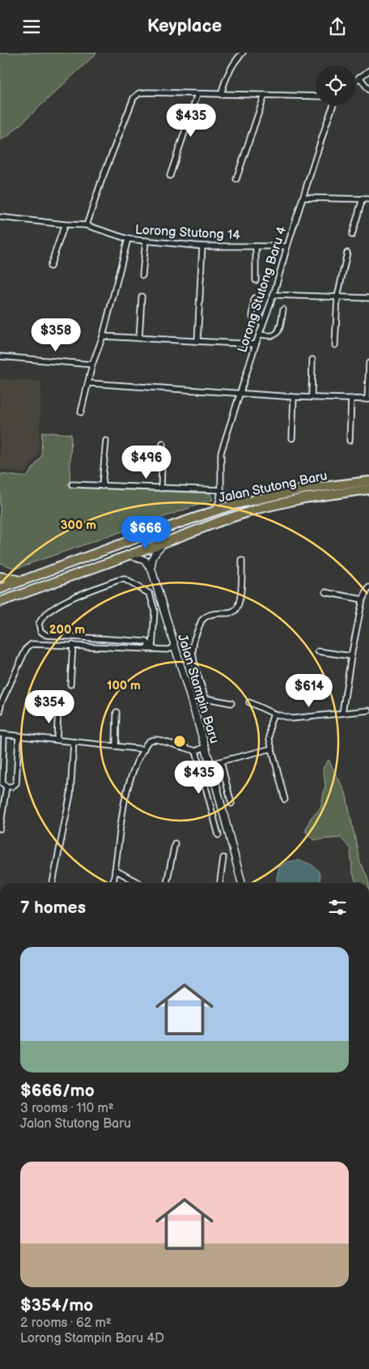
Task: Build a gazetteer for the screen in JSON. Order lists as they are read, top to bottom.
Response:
{
  "streets": {
    "main road": ["Jalan Stutong Baru"],
    "street": ["Lorong Stutong 14", "Lorong Stutong Baru 4", "Jalan Stampin Baru"]
  },
  "crossings": [
    ["Lorong Stutong 14", "Lorong Stutong Baru 4"],
    ["Lorong Stutong Baru 4", "Jalan Stutong Baru"]
  ],
  "page": {
    "header": "Keyplace",
    "price": [
      "$435",
      "$358",
      "$496",
      "$666",
      "$614",
      "$354",
      "$435"
    ],
    "heading": "7 homes",
    "list": [
      {
        "name": "$666/mo",
        "note": "3 rooms · 110 m² · Jalan Stutong Baru"
      },
      {
        "name": "$354/mo",
        "note": "2 rooms · 62 m² · Lorong Stampin Baru 4D"
      }
    ]
  },
  "rings": ["300 m", "200 m", "100 m"]
}
